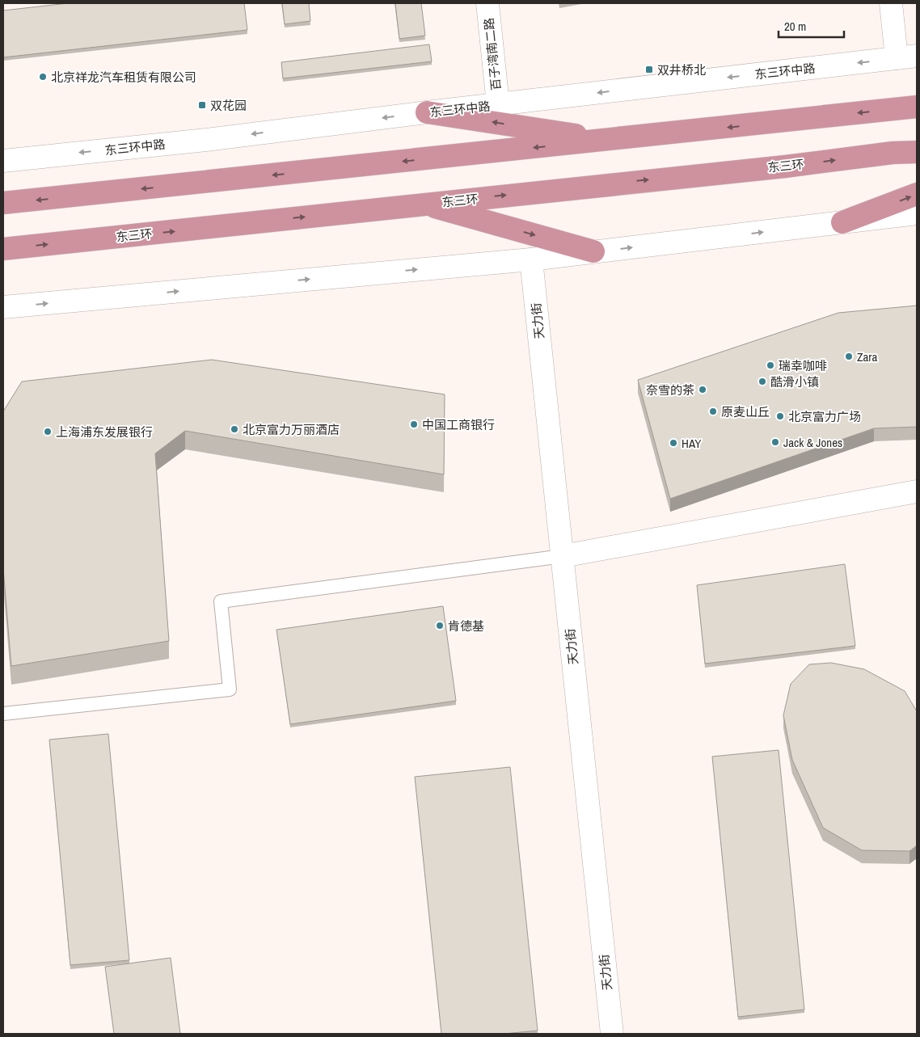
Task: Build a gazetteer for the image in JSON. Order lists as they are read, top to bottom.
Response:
{
  "streets": {
    "highway": ["东三环"],
    "street": ["百子湾南二路", "东三环中路", "天力街"]
  },
  "crossings": [
    ["百子湾南二路", "东三环中路"]
  ],
  "places": {
    "transit": ["双井桥北", "双花园"],
    "other": [
      "北京祥龙汽车租赁有限公司",
      "Zara",
      "瑞幸咖啡",
      "酷滑小镇",
      "奈雪的茶",
      "原麦山丘",
      "北京富力广场",
      "中国工商银行",
      "北京富力万丽酒店",
      "上海浦东发展银行",
      "Jack & Jones",
      "HAY",
      "肯德基"
    ]
  },
  "scale_bar": "20 m"
}
